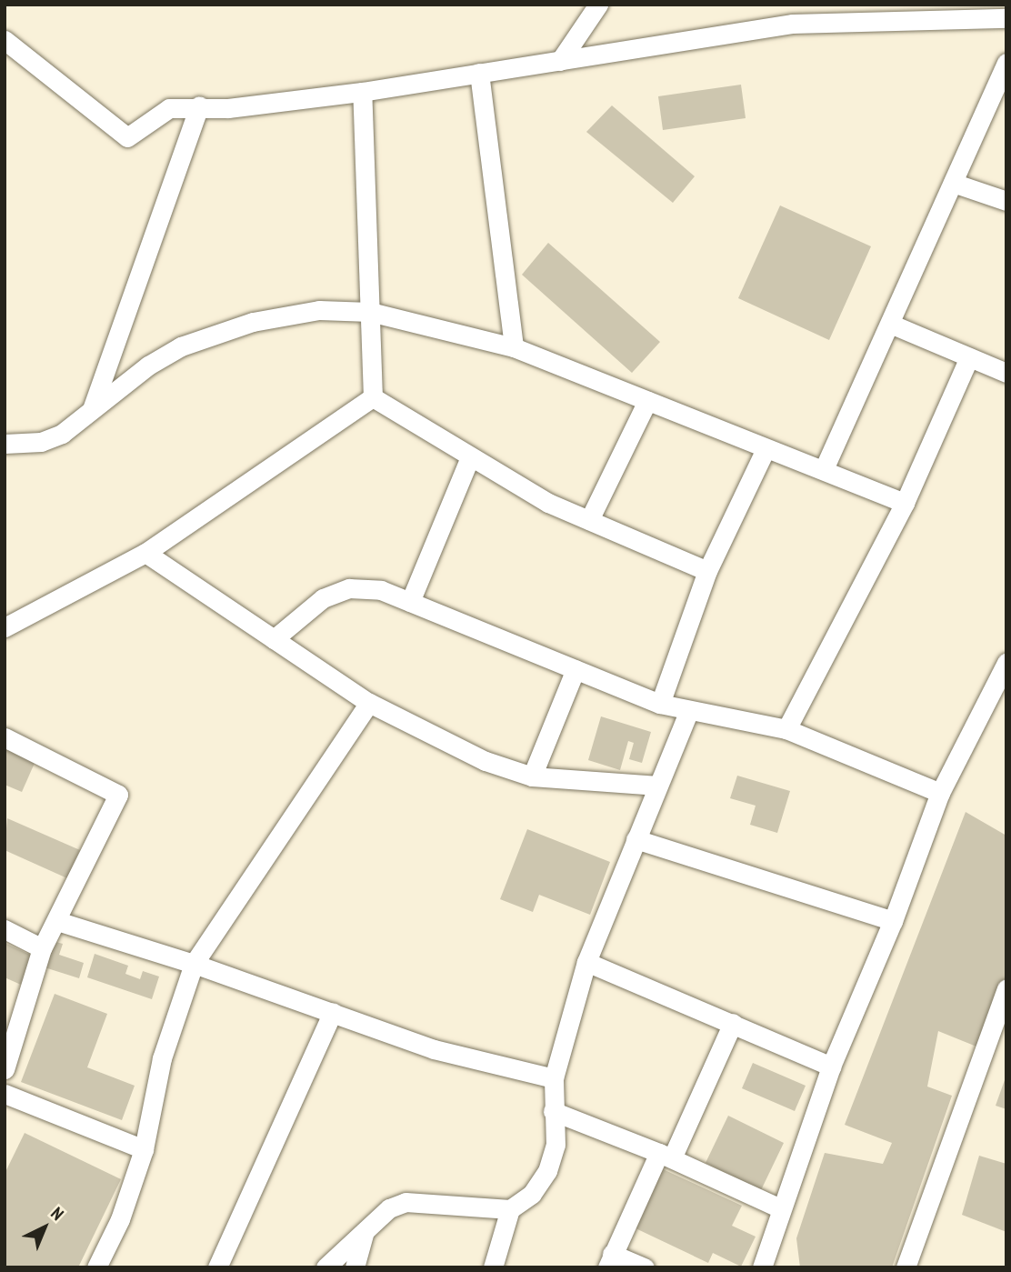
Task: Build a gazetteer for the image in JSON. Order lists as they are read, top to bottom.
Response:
{
  "north": "top right"
}
